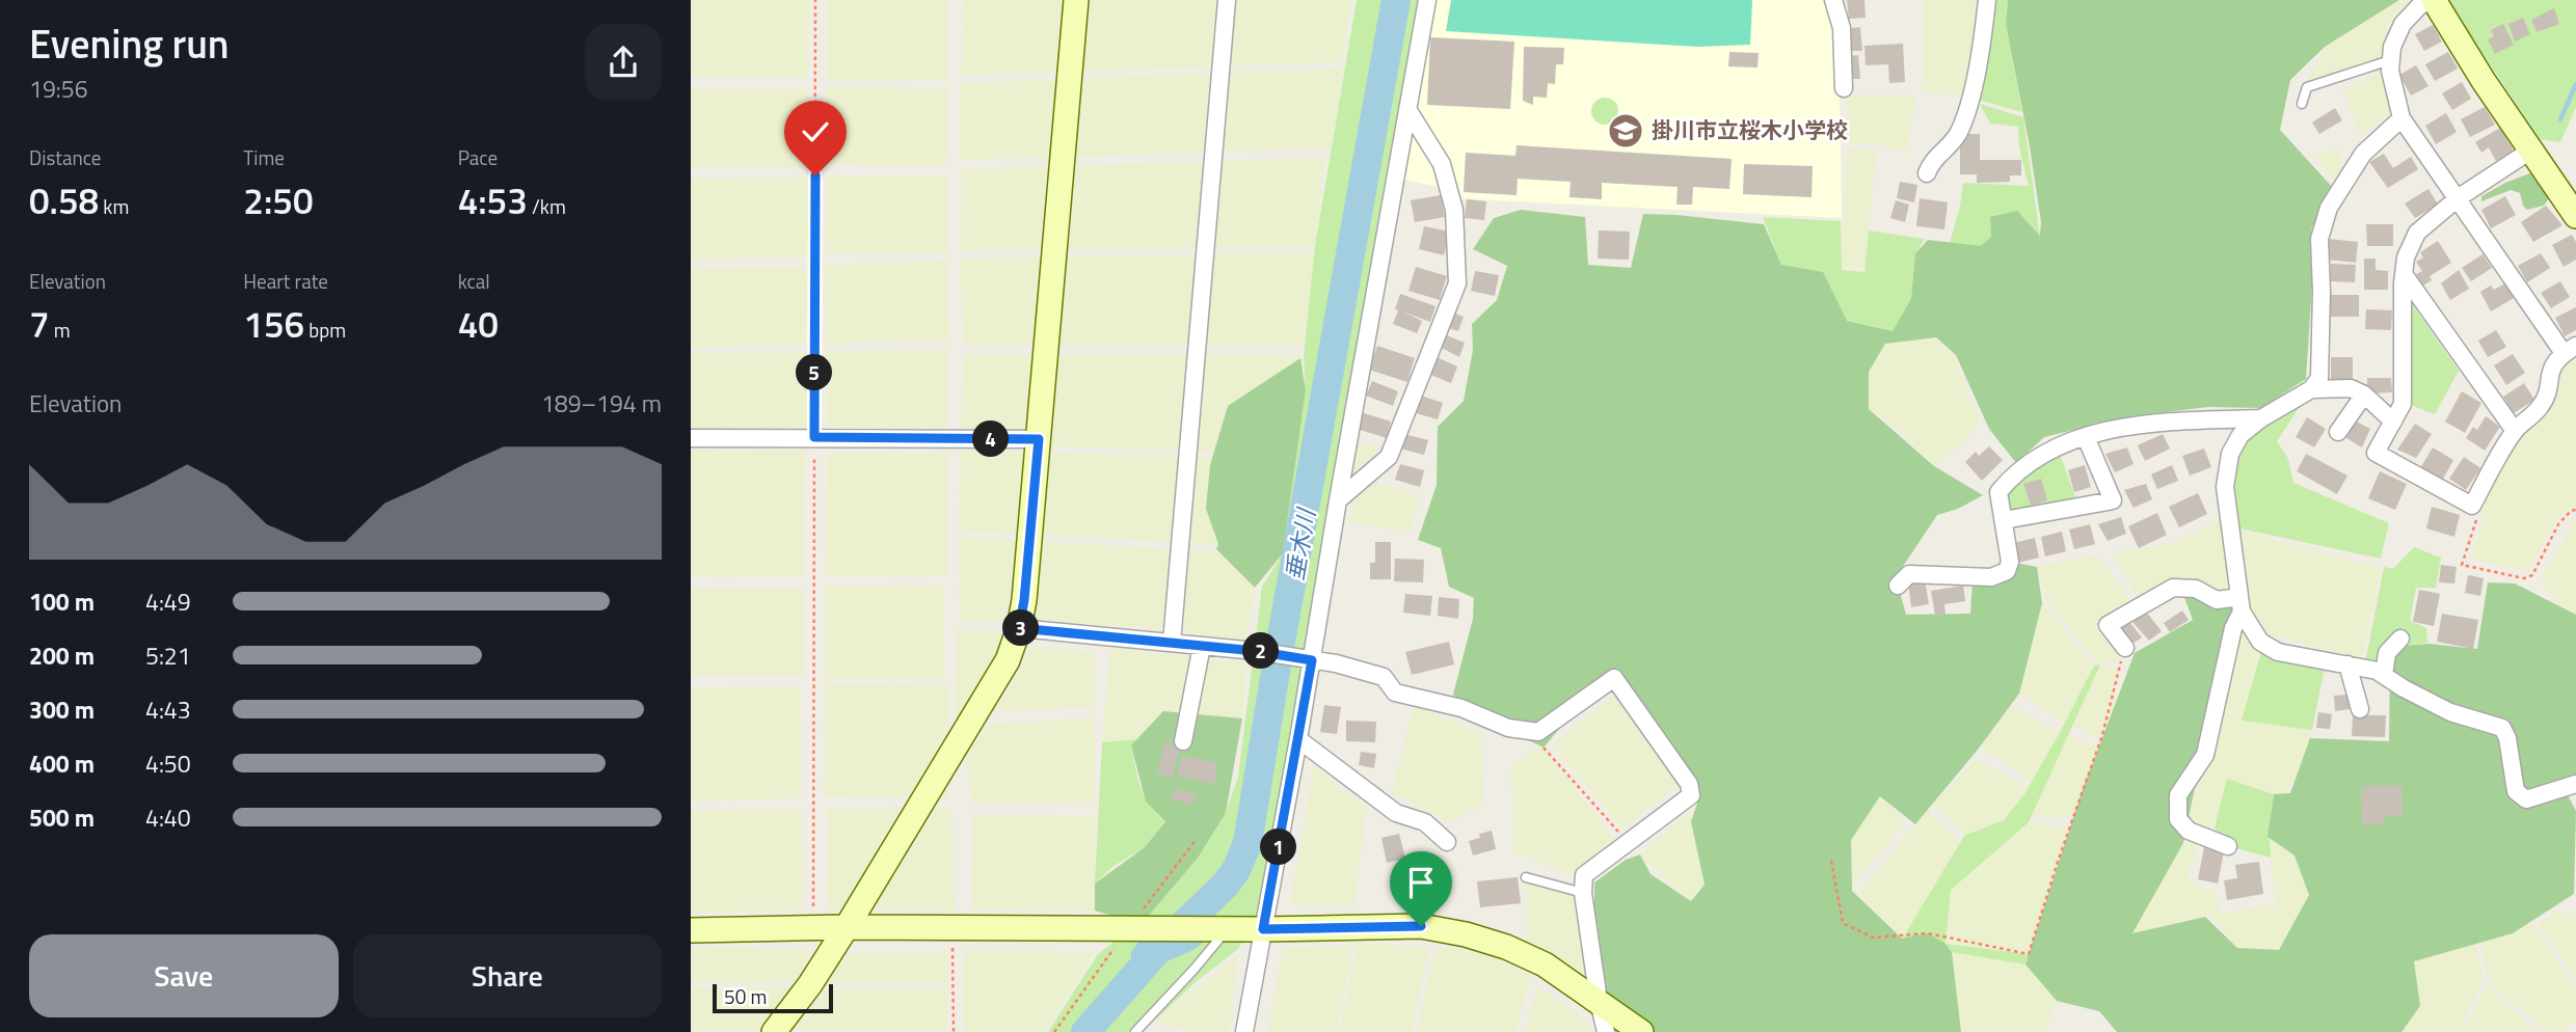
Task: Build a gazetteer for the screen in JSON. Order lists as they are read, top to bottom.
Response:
{
  "water": ["垂木川"],
  "places": {
    "school or university": ["掛川市立桜木小学校"]
  },
  "scale_bar": "50 m",
  "page": {
    "heading": ["Evening run", "19:56"],
    "stats": [
      ["Distance", "0.58 km"],
      ["Time", "2:50"],
      ["Pace", "4:53 /km"],
      ["Elevation", "7 m"],
      ["Heart rate", "156 bpm"],
      ["kcal", "40"]
    ],
    "pins": [
      "5",
      "4",
      "3",
      "2",
      "1"
    ],
    "chart": ["Elevation", "189–194 m"],
    "list": [
      {
        "name": "100 m",
        "note": "4:49"
      },
      {
        "name": "200 m",
        "note": "5:21"
      },
      {
        "name": "300 m",
        "note": "4:43"
      },
      {
        "name": "400 m",
        "note": "4:50"
      },
      {
        "name": "500 m",
        "note": "4:40"
      }
    ],
    "buttons": ["Save", "Share"],
    "scale": "50 m"
  }
}
